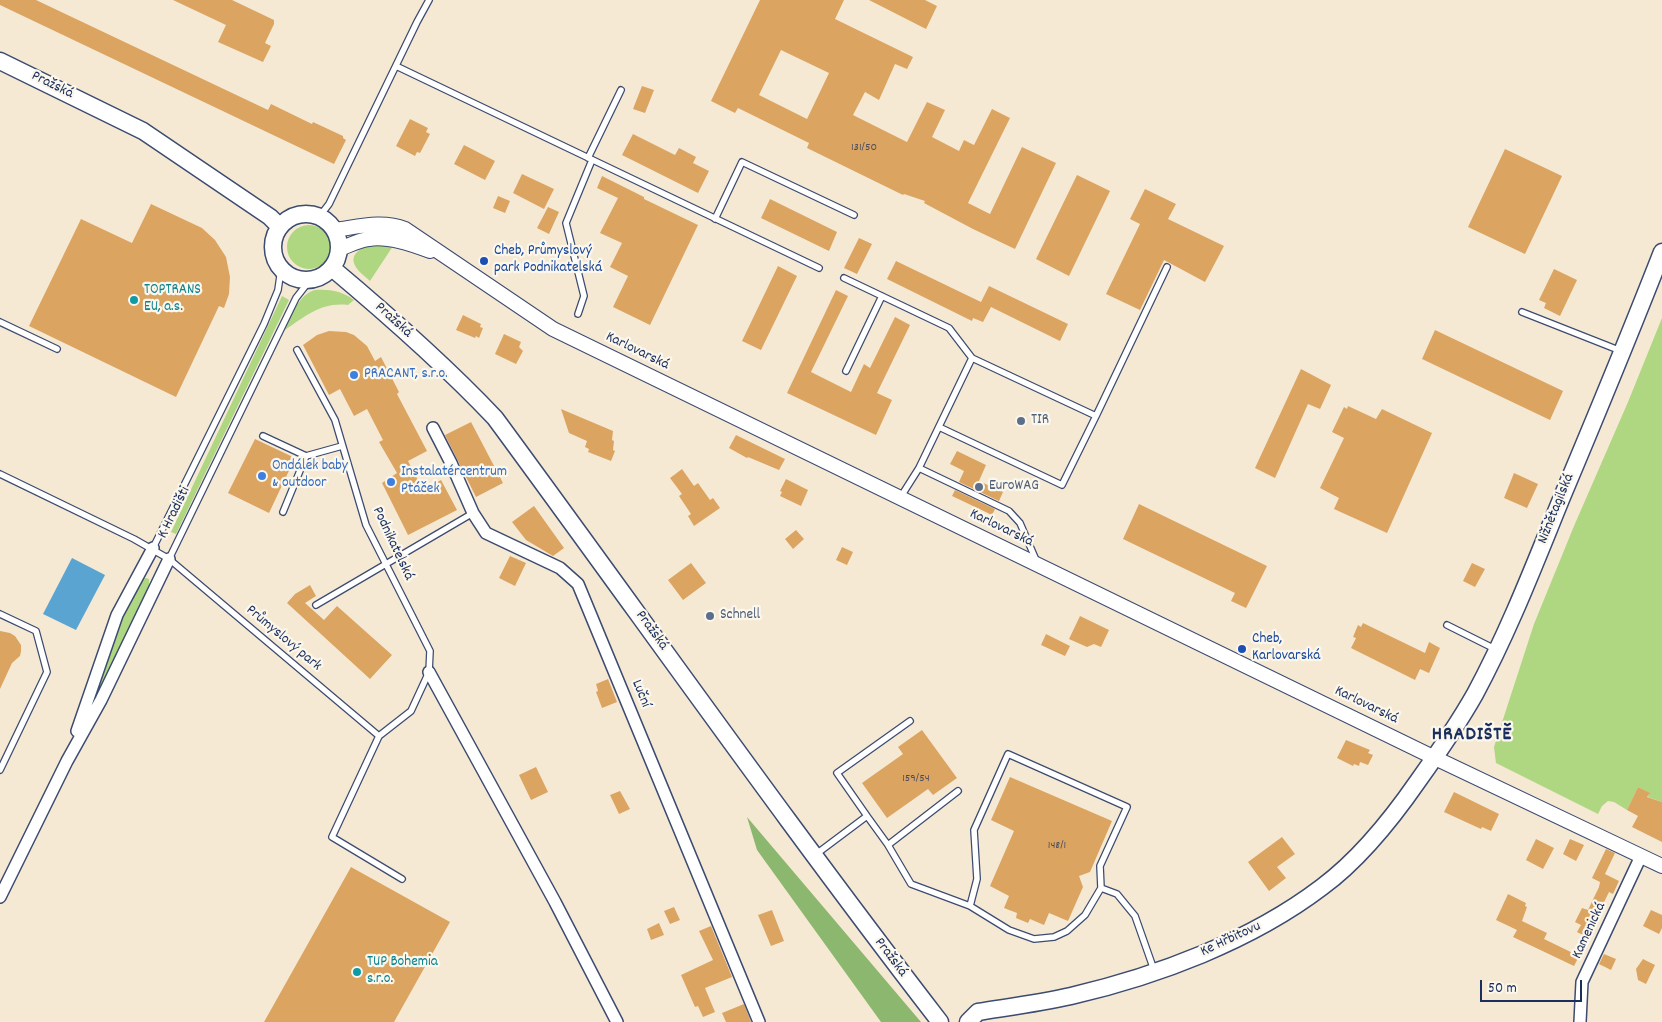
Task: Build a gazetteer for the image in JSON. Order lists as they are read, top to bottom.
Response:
{
  "streets": {
    "main road": ["Pražská", "Nižnětagilská", "Ke Hřbitovu"],
    "street": [
      "Karlovarská",
      "K Hradišti",
      "Luční",
      "Kamenická"
    ],
    "lane": ["Podnikatelská", "Průmyslový park"]
  },
  "crossings": [
    ["Pražská", "Karlovarská"],
    ["Pražská", "K Hradišti"],
    ["Karlovarská", "Nižnětagilská"],
    ["Karlovarská", "K Hradišti"],
    ["Karlovarská", "Kamenická"],
    ["Karlovarská", "Ke Hřbitovu"],
    ["Nižnětagilská", "Ke Hřbitovu"],
    ["K Hradišti", "Průmyslový park"],
    ["Podnikatelská", "Průmyslový park"]
  ],
  "districts": ["HRADIŠTĚ"],
  "places": [
    "Cheb, Průmyslový park Podnikatelská",
    "TOPTRANS EU, a.s.",
    "PRACANT, s.r.o.",
    "TIR",
    "Ondálek baby & outdoor",
    "Instalatércentrum Ptáček",
    "EuroWAG",
    "Schnell",
    "Cheb, Karlovarská",
    "TUP Bohemia s.r.o."
  ],
  "house_numbers": ["131/50", "159/54", "148/1"],
  "scale_bar": "50 m"
}
